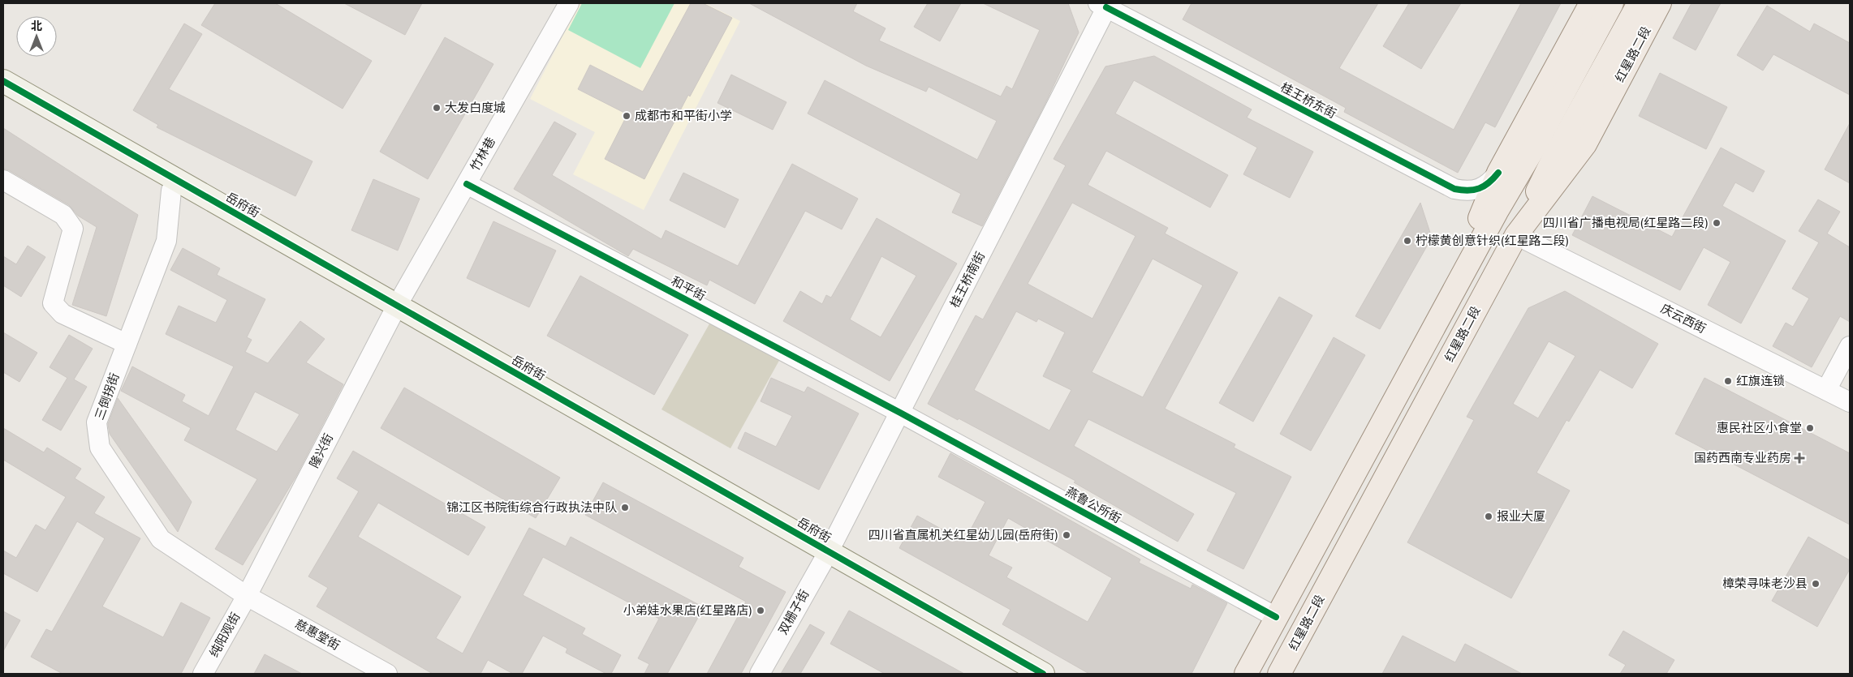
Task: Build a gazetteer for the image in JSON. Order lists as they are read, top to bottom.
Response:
{
  "streets": {
    "main road": ["红星路二段"],
    "street": [
      "桂王桥东街",
      "竹林巷",
      "岳府街",
      "桂王桥南街",
      "和平街",
      "庆云西街",
      "三倒拐街",
      "隆兴街",
      "燕鲁公所街",
      "双栅子街",
      "纯阳观街",
      "慈惠堂街"
    ]
  },
  "crossings": [
    ["红星路二段", "庆云西街"],
    ["桂王桥东街", "桂王桥南街"],
    ["竹林巷", "岳府街"],
    ["竹林巷", "和平街"],
    ["竹林巷", "隆兴街"],
    ["岳府街", "桂王桥南街"],
    ["岳府街", "隆兴街"],
    ["岳府街", "双栅子街"],
    ["桂王桥南街", "和平街"],
    ["桂王桥南街", "燕鲁公所街"],
    ["桂王桥南街", "双栅子街"],
    ["和平街", "燕鲁公所街"],
    ["三倒拐街", "隆兴街"],
    ["三倒拐街", "纯阳观街"],
    ["三倒拐街", "慈惠堂街"],
    ["隆兴街", "纯阳观街"],
    ["隆兴街", "慈惠堂街"],
    ["纯阳观街", "慈惠堂街"]
  ],
  "places": {
    "other": [
      "大发白度城",
      "成都市和平街小学",
      "四川省广播电视局(红星路二段)",
      "柠檬黄创意针织(红星路二段)",
      "红旗连锁",
      "惠民社区小食堂",
      "锦江区书院街综合行政执法中队",
      "报业大厦",
      "四川省直属机关红星幼儿园(岳府街)",
      "樟荣寻味老沙县",
      "小弟娃水果店(红星路店)"
    ],
    "health": ["国药西南专业药房"]
  },
  "north": "top"
}
